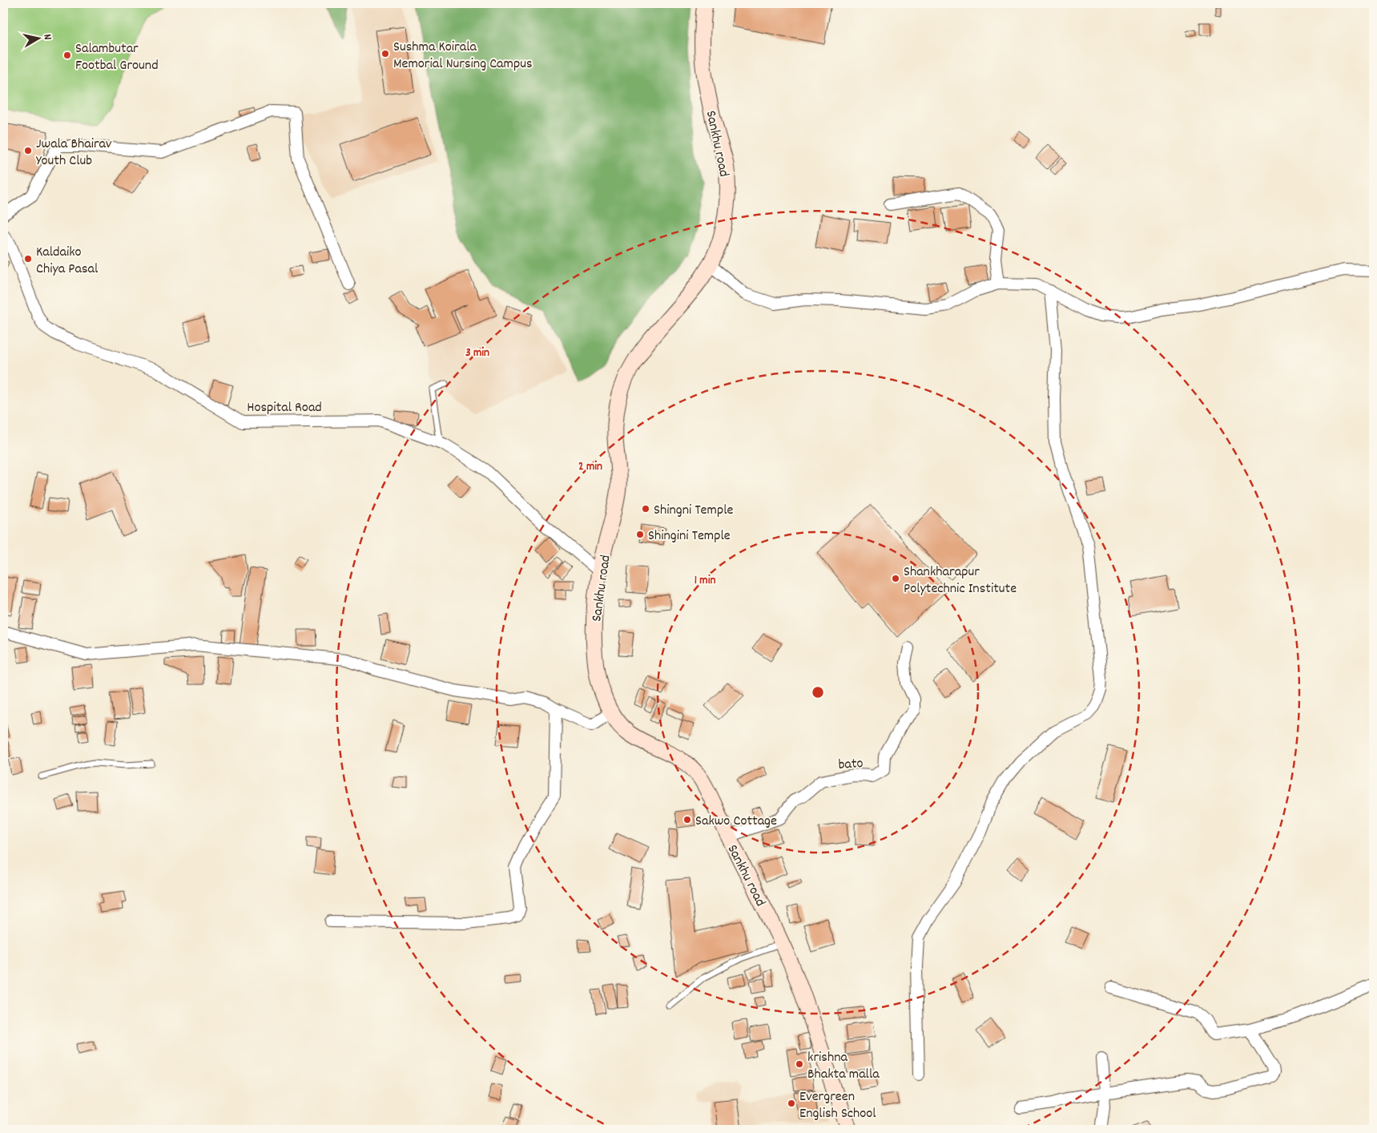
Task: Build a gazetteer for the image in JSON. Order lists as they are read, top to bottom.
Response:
{
  "streets": {
    "main road": ["Sankhu road"],
    "street": ["Hospital Road", "bato"]
  },
  "crossings": [
    ["Sankhu road", "Hospital Road"],
    ["Sankhu road", "bato"]
  ],
  "places": [
    "Sushma Koirala Memorial Nursing Campus",
    "Salambutar Footbal Ground",
    "Jwala Bhairav Youth Club",
    "Kaldaiko Chiya Pasal",
    "Shingni Temple",
    "Shingini Temple",
    "Shankharapur Polytechnic Institute",
    "Sakwo Cottage",
    "krishna Bhakta malla",
    "Evergreen English School"
  ],
  "north": "right",
  "rings": ["3 min", "2 min", "1 min"]
}
